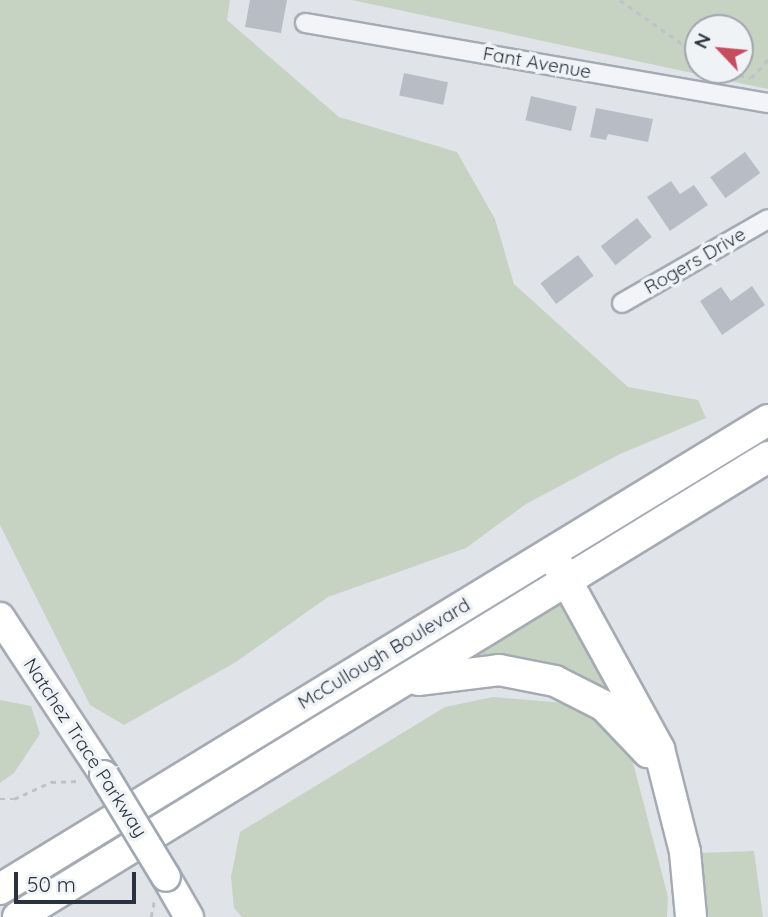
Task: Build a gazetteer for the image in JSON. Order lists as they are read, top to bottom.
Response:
{
  "streets": {
    "highway": ["McCullough Boulevard"],
    "main road": ["Natchez Trace Parkway"],
    "street": ["Fant Avenue", "Rogers Drive"]
  },
  "scale_bar": "50 m",
  "north": "top left"
}
